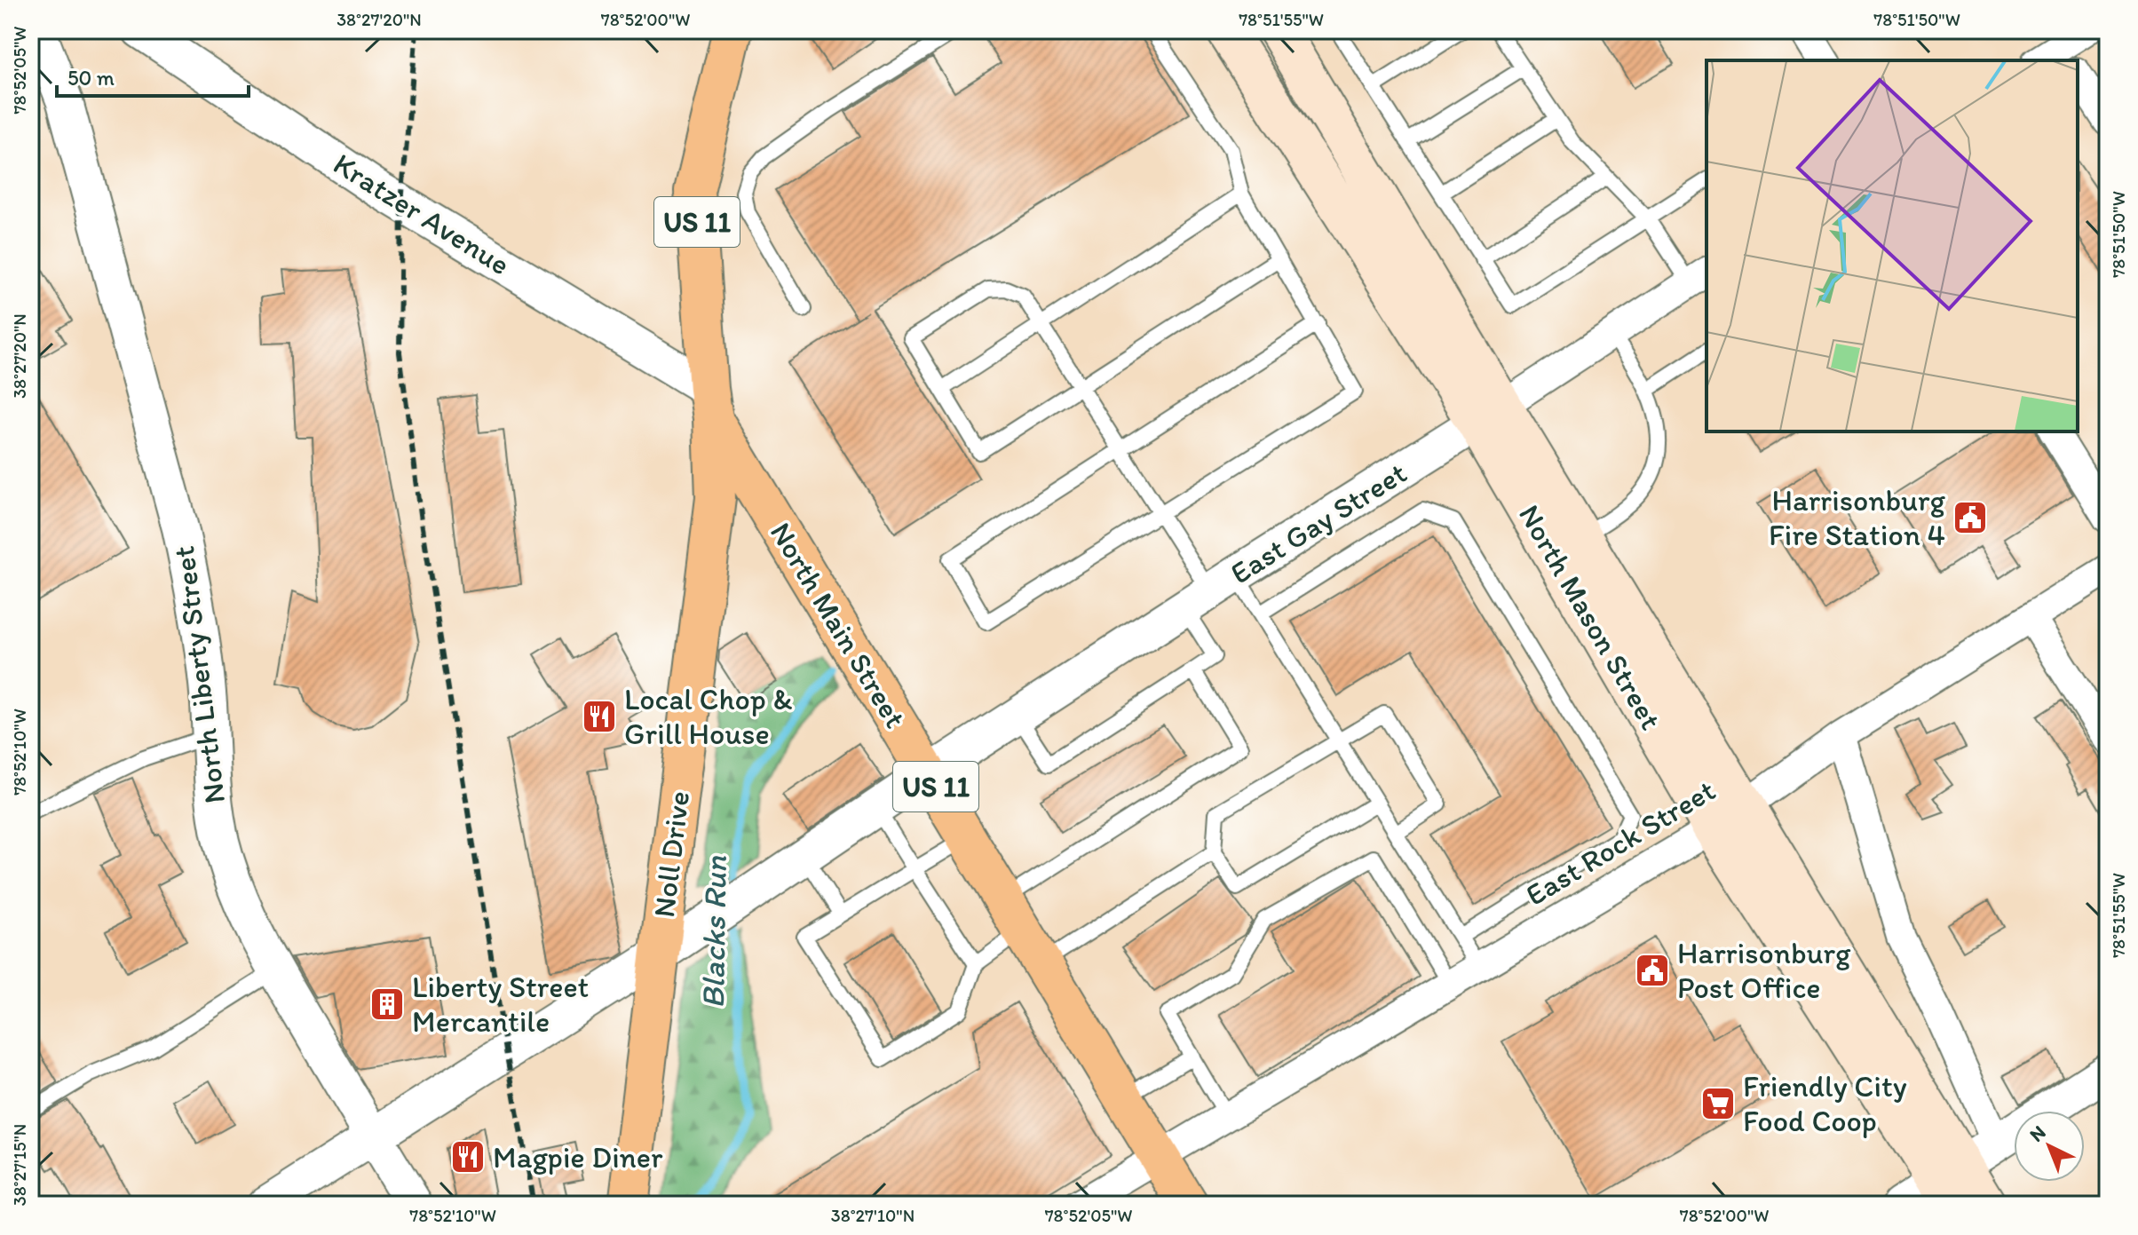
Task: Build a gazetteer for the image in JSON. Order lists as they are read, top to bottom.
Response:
{
  "streets": {
    "main road": [
      "US 11",
      "North Mason Street",
      "North Main Street",
      "Noll Drive"
    ],
    "street": [
      "Kratzer Avenue",
      "East Gay Street",
      "North Liberty Street",
      "East Rock Street"
    ]
  },
  "crossings": [
    ["Kratzer Avenue", "North Main Street"],
    ["Kratzer Avenue", "Noll Drive"],
    ["East Gay Street", "North Mason Street"],
    ["East Gay Street", "North Main Street"],
    ["East Gay Street", "North Liberty Street"],
    ["East Gay Street", "Noll Drive"],
    ["North Mason Street", "East Rock Street"],
    ["North Main Street", "East Rock Street"],
    ["North Main Street", "Noll Drive"]
  ],
  "water": ["Blacks Run"],
  "places": {
    "public building": ["Harrisonburg Fire Station 4", "Harrisonburg Post Office"],
    "restaurant": ["Local Chop & Grill House", "Magpie Diner"],
    "building": ["Liberty Street Mercantile"],
    "supermarket": ["Friendly City Food Coop"]
  },
  "scale_bar": "50 m",
  "north": "top left",
  "coordinates": [
    "38°27'20\"N",
    "78°52'00\"W",
    "78°51'55\"W",
    "78°51'50\"W",
    "78°52'05\"W",
    "78°52'10\"W",
    "38°27'15\"N",
    "38°27'10\"N"
  ]
}
